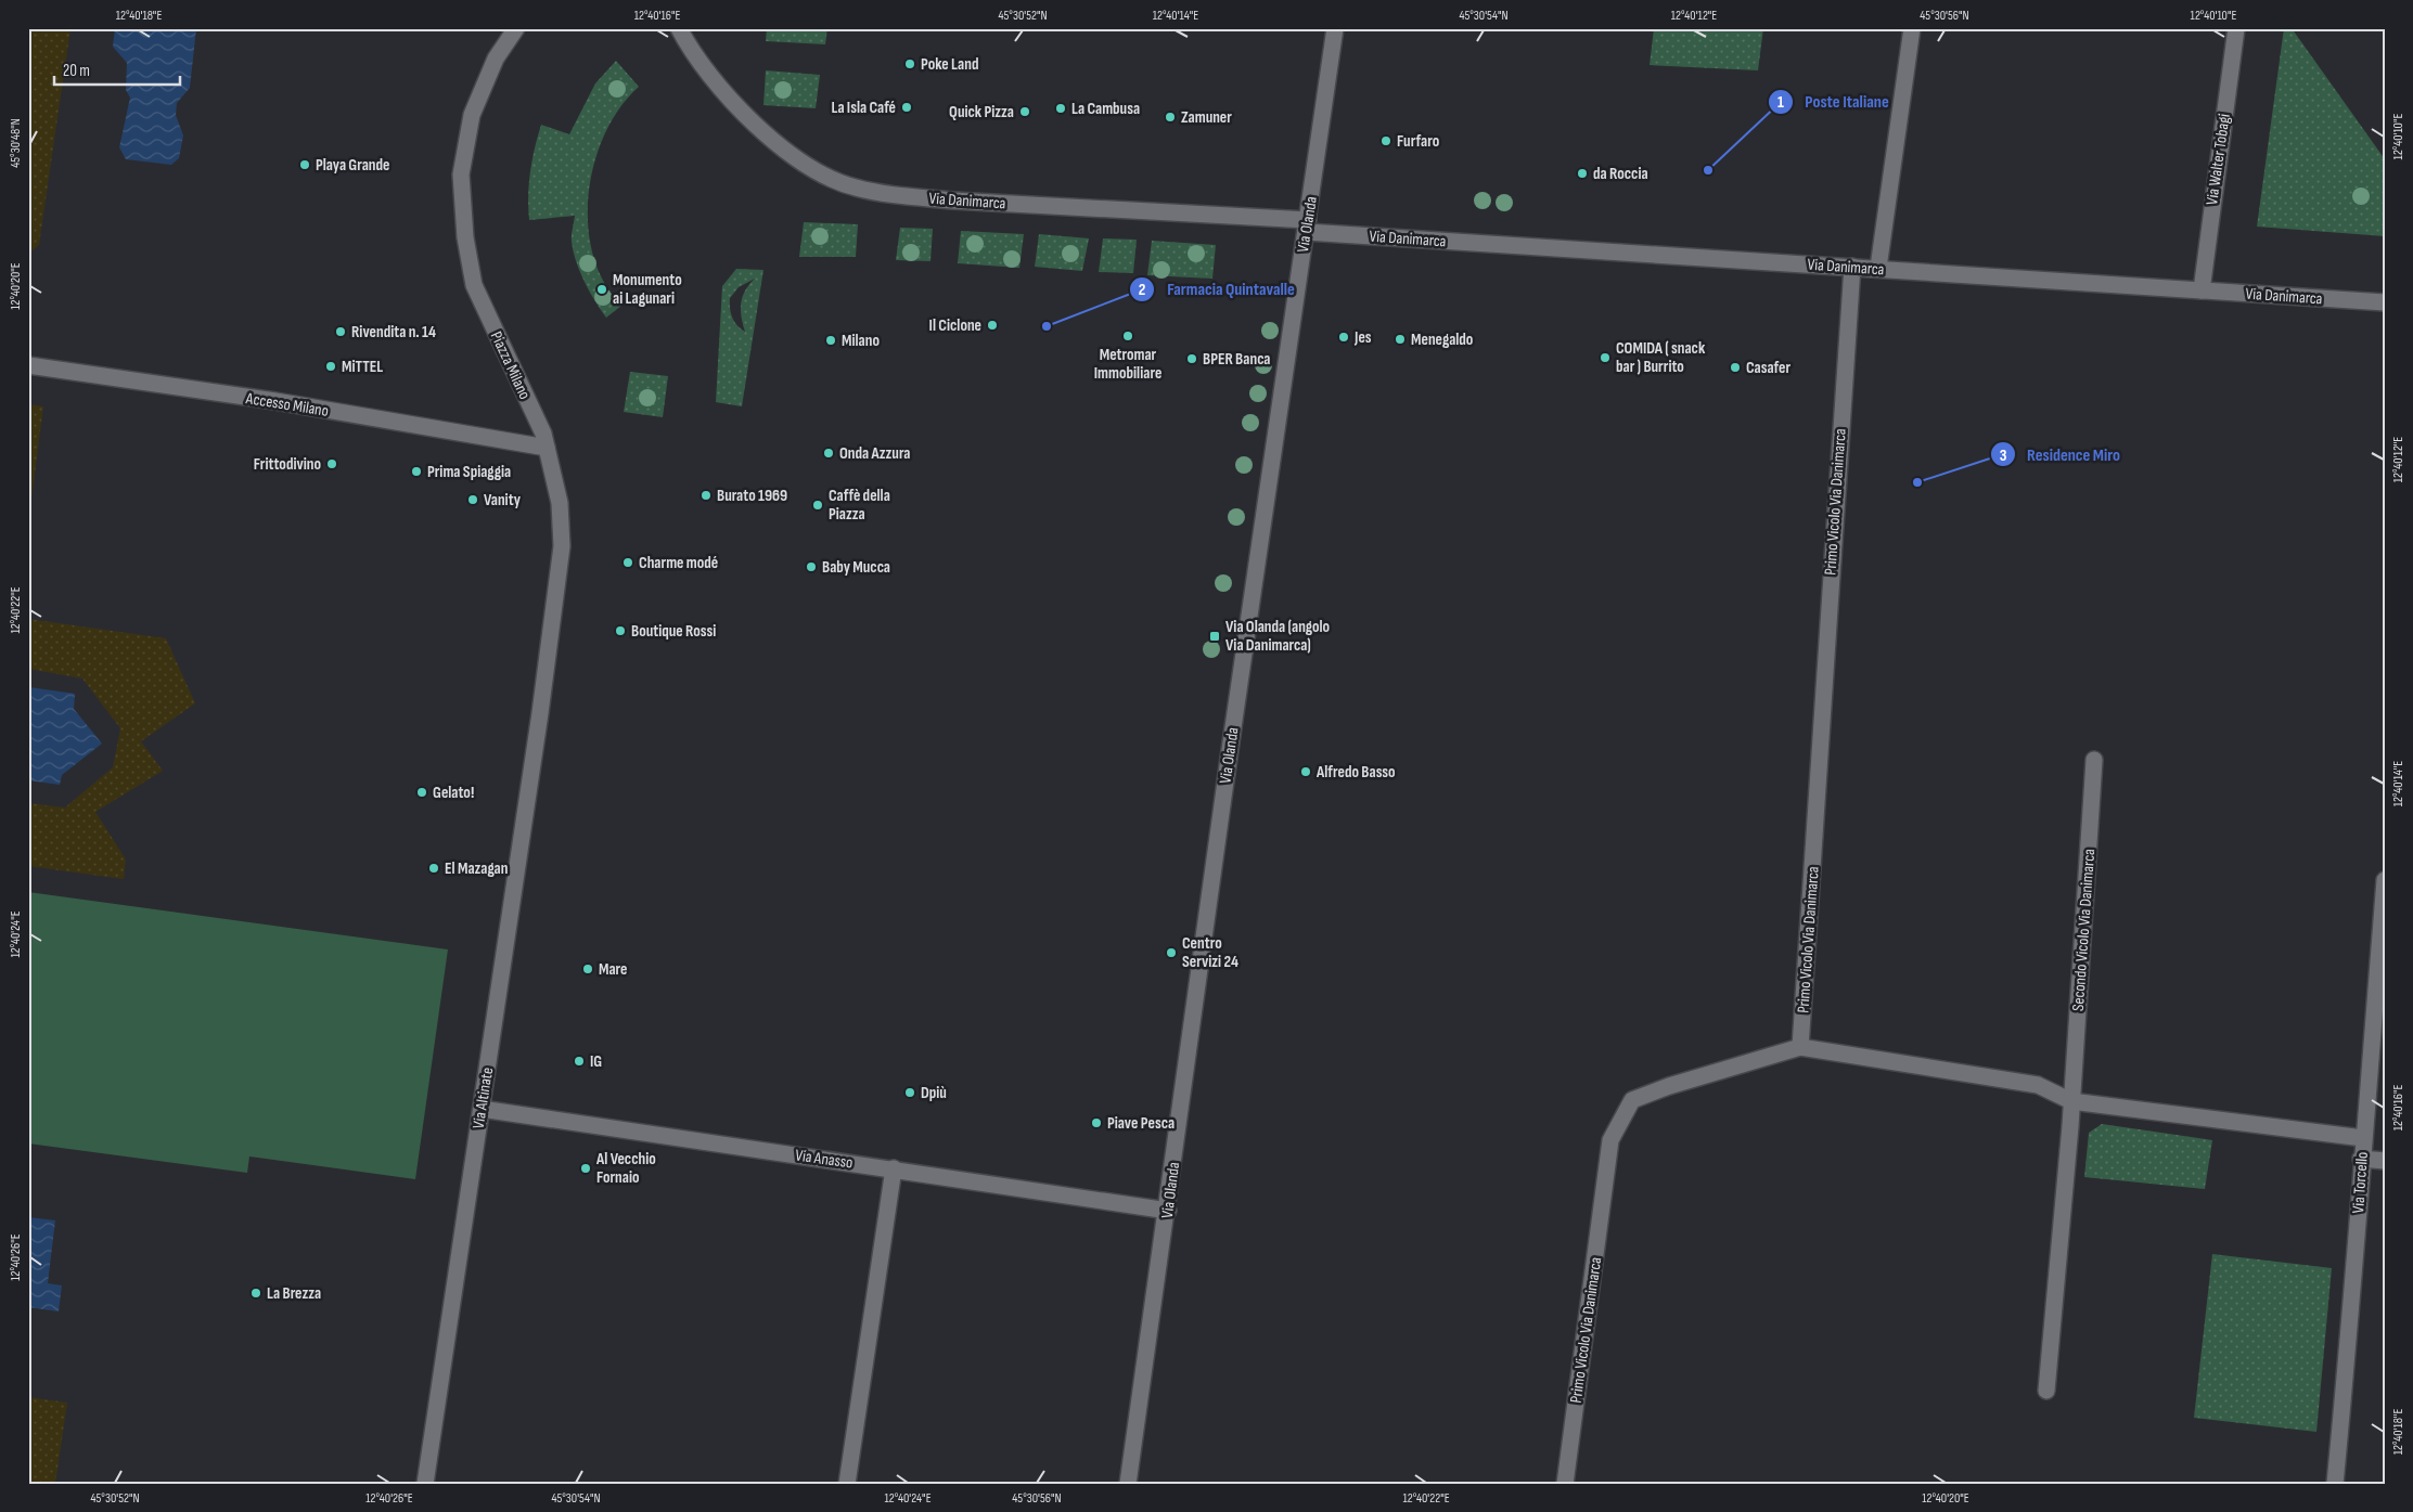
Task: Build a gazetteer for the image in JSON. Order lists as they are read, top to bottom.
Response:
{
  "streets": {
    "street": [
      "Via Walter Tobagi",
      "Via Danimarca",
      "Via Olanda",
      "Piazza Milano",
      "Accesso Milano",
      "Primo Vicolo Via Danimarca",
      "Secondo Vicolo Via Danimarca",
      "Via Altinate",
      "Via Anasso",
      "Via Torcello"
    ]
  },
  "crossings": [
    ["Via Walter Tobagi", "Via Danimarca"],
    ["Via Danimarca", "Via Olanda"],
    ["Via Danimarca", "Primo Vicolo Via Danimarca"],
    ["Via Olanda", "Via Anasso"],
    ["Piazza Milano", "Accesso Milano"],
    ["Piazza Milano", "Via Altinate"],
    ["Via Altinate", "Via Anasso"]
  ],
  "places": {
    "other": [
      "Poke Land",
      "La Isla Café",
      "La Cambusa",
      "Quick Pizza",
      "Zamuner",
      "Furfaro",
      "Playa Grande",
      "Poste Italiane",
      "da Roccia",
      "Monumento ai Lagunari",
      "Il Ciclone",
      "Farmacia Quintavalle",
      "Rivendita n. 14",
      "Metromar Immobiliare",
      "Jes",
      "Menegaldo",
      "Milano",
      "COMIDA ( snack bar ) Burrito",
      "BPER Banca",
      "MiTTEL",
      "Casafer",
      "Onda Azzura",
      "Frittodivino",
      "Prima Spiaggia",
      "Residence Miro",
      "Burato 1969",
      "Vanity",
      "Caffè della Piazza",
      "Charme modé",
      "Baby Mucca",
      "Boutique Rossi",
      "Alfredo Basso",
      "Gelato!",
      "El Mazagan",
      "Centro Servizi 24",
      "Mare",
      "IG",
      "Dpiù",
      "Piave Pesca",
      "Al Vecchio Fornaio",
      "La Brezza"
    ],
    "transit": ["Via Olanda (angolo Via Danimarca)"]
  },
  "scale_bar": "20 m",
  "coordinates": [
    "12°40'18\"E",
    "12°40'16\"E",
    "45°30'52\"N",
    "12°40'14\"E",
    "45°30'54\"N",
    "12°40'12\"E",
    "45°30'56\"N",
    "12°40'10\"E",
    "45°30'48\"N",
    "12°40'20\"E",
    "12°40'22\"E",
    "12°40'24\"E",
    "12°40'26\"E"
  ]
}
